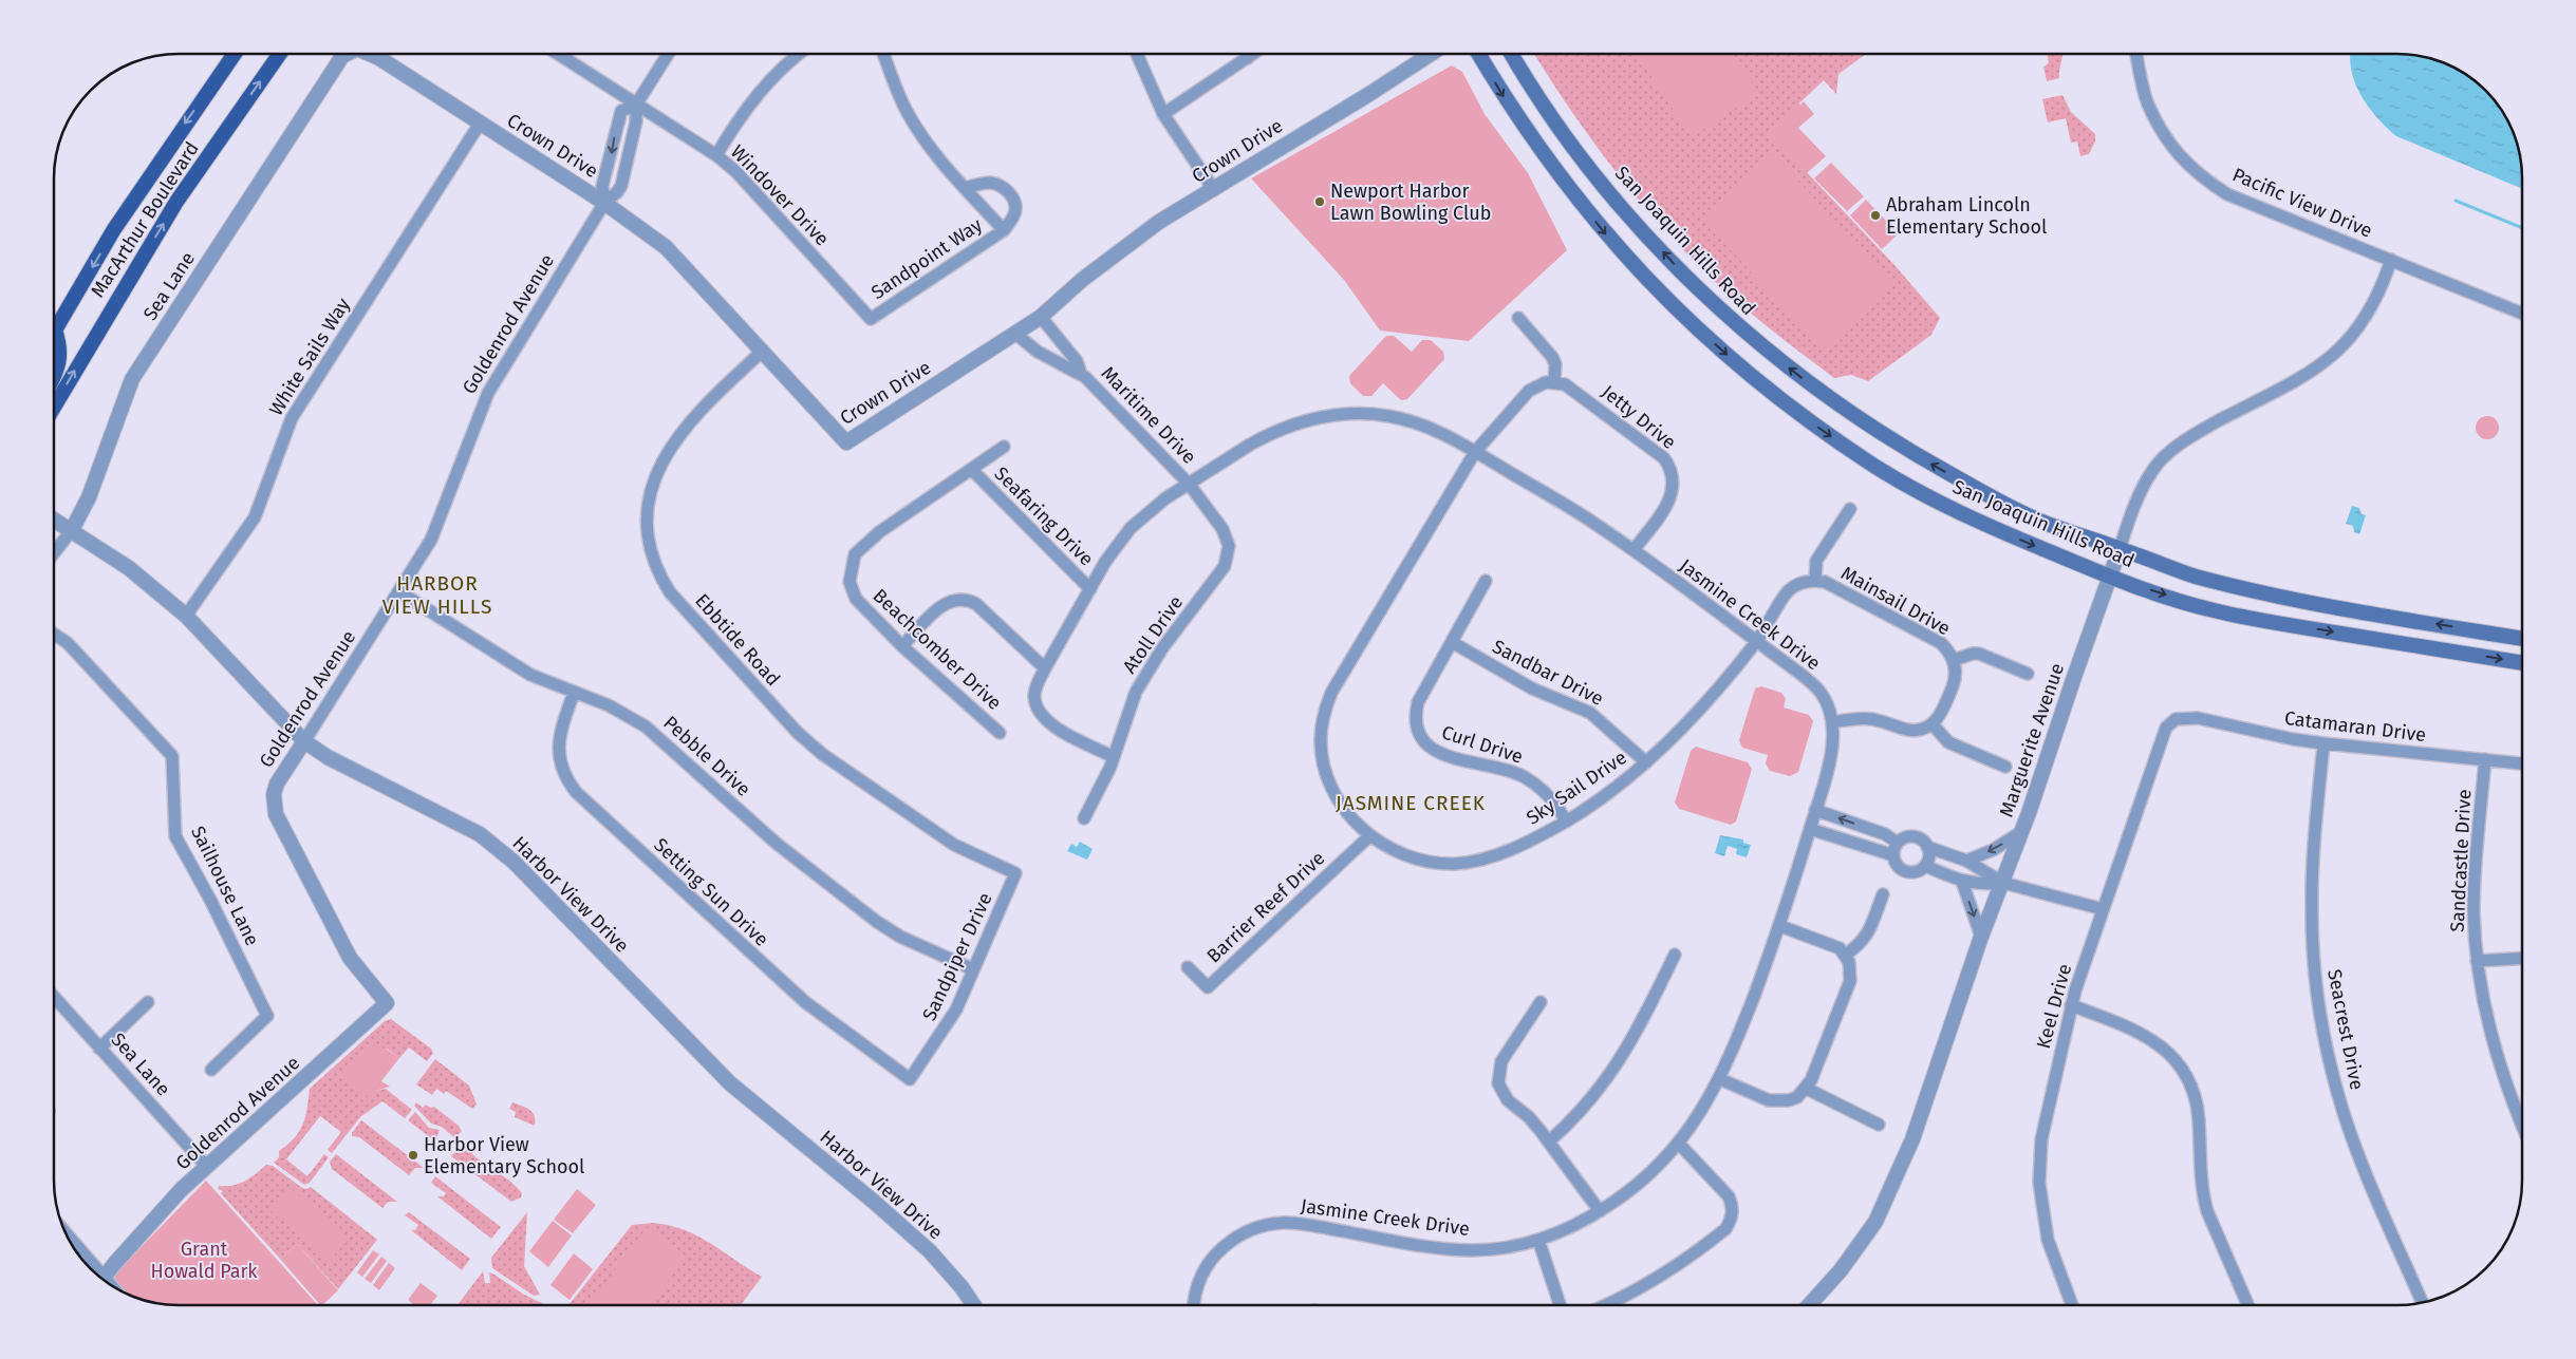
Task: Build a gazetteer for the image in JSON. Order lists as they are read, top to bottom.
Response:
{
  "streets": {
    "main road": ["MacArthur Boulevard", "San Joaquin Hills Road"],
    "street": [
      "Crown Drive",
      "Windover Drive",
      "Pacific View Drive",
      "Sandpoint Way",
      "Sea Lane",
      "Goldenrod Avenue",
      "White Sails Way",
      "Maritime Drive",
      "Jetty Drive",
      "Seafaring Drive",
      "Mainsail Drive",
      "Jasmine Creek Drive",
      "Atoll Drive",
      "Ebbtide Road",
      "Beachcomber Drive",
      "Sandbar Drive",
      "Catamaran Drive",
      "Marguerite Avenue",
      "Curl Drive",
      "Pebble Drive",
      "Sky Sail Drive",
      "Sandcastle Drive",
      "Sailhouse Lane",
      "Setting Sun Drive",
      "Harbor View Drive",
      "Barrier Reef Drive",
      "Sandpiper Drive",
      "Keel Drive",
      "Seacrest Drive"
    ]
  },
  "crossings": [
    ["Crown Drive", "Goldenrod Avenue"],
    ["Crown Drive", "White Sails Way"],
    ["Crown Drive", "Maritime Drive"],
    ["Crown Drive", "Ebbtide Road"],
    ["Windover Drive", "Sandpoint Way"],
    ["Windover Drive", "Goldenrod Avenue"],
    ["Pacific View Drive", "Marguerite Avenue"],
    ["San Joaquin Hills Road", "Marguerite Avenue"],
    ["Sea Lane", "Goldenrod Avenue"],
    ["Sea Lane", "Harbor View Drive"],
    ["Goldenrod Avenue", "Pebble Drive"],
    ["Goldenrod Avenue", "Harbor View Drive"],
    ["White Sails Way", "Harbor View Drive"],
    ["Maritime Drive", "Jasmine Creek Drive"],
    ["Maritime Drive", "Atoll Drive"],
    ["Jetty Drive", "Jasmine Creek Drive"],
    ["Seafaring Drive", "Jasmine Creek Drive"],
    ["Seafaring Drive", "Beachcomber Drive"],
    ["Mainsail Drive", "Jasmine Creek Drive"],
    ["Mainsail Drive", "Sky Sail Drive"],
    ["Jasmine Creek Drive", "Atoll Drive"],
    ["Jasmine Creek Drive", "Sky Sail Drive"],
    ["Ebbtide Road", "Sandpiper Drive"],
    ["Sandbar Drive", "Curl Drive"],
    ["Sandbar Drive", "Sky Sail Drive"],
    ["Catamaran Drive", "Sandcastle Drive"],
    ["Catamaran Drive", "Keel Drive"],
    ["Catamaran Drive", "Seacrest Drive"],
    ["Curl Drive", "Sky Sail Drive"],
    ["Pebble Drive", "Setting Sun Drive"],
    ["Pebble Drive", "Sandpiper Drive"],
    ["Sky Sail Drive", "Barrier Reef Drive"],
    ["Setting Sun Drive", "Sandpiper Drive"]
  ],
  "districts": ["HARBOR VIEW HILLS", "JASMINE CREEK"],
  "parks": ["Grant Howald Park"],
  "places": ["Newport Harbor Lawn Bowling Club", "Abraham Lincoln Elementary School", "Harbor View Elementary School"]
}
